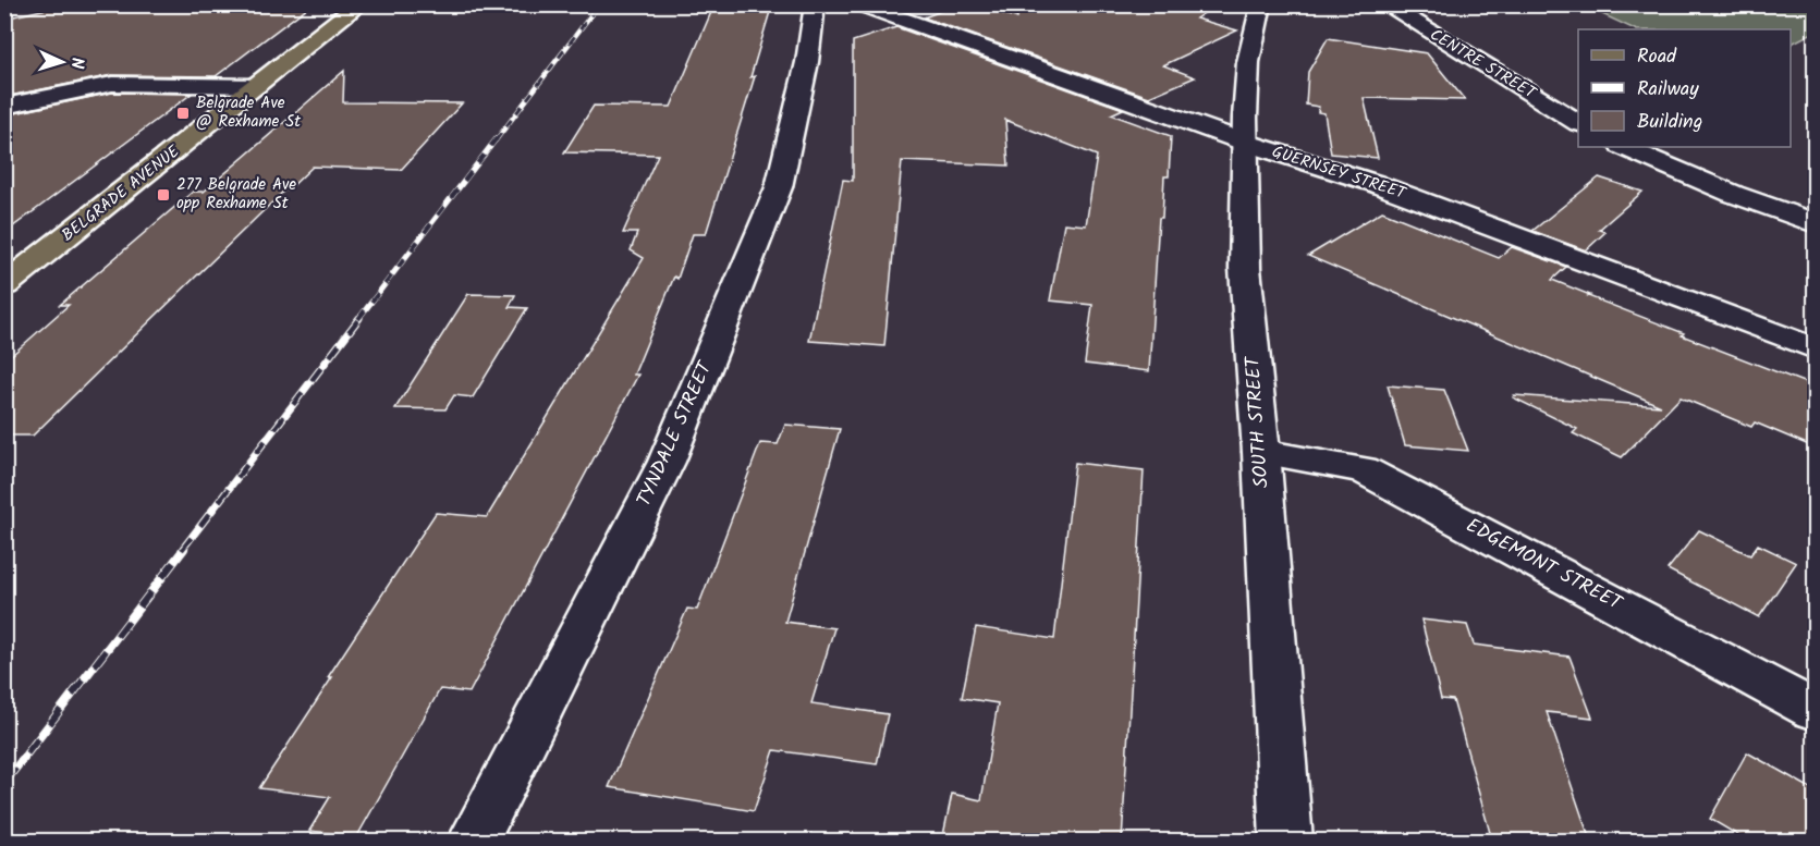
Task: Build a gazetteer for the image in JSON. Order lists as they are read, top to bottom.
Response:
{
  "streets": {
    "main road": ["BELGRADE AVENUE"],
    "street": [
      "CENTRE STREET",
      "GUERNSEY STREET",
      "SOUTH STREET",
      "TYNDALE STREET",
      "EDGEMONT STREET"
    ]
  },
  "crossings": [
    ["GUERNSEY STREET", "SOUTH STREET"],
    ["SOUTH STREET", "EDGEMONT STREET"]
  ],
  "places": {
    "transit": ["Belgrade Ave @ Rexhame St", "277 Belgrade Ave opp Rexhame St"]
  },
  "legend": ["Road", "Railway", "Building"],
  "north": "right"
}
